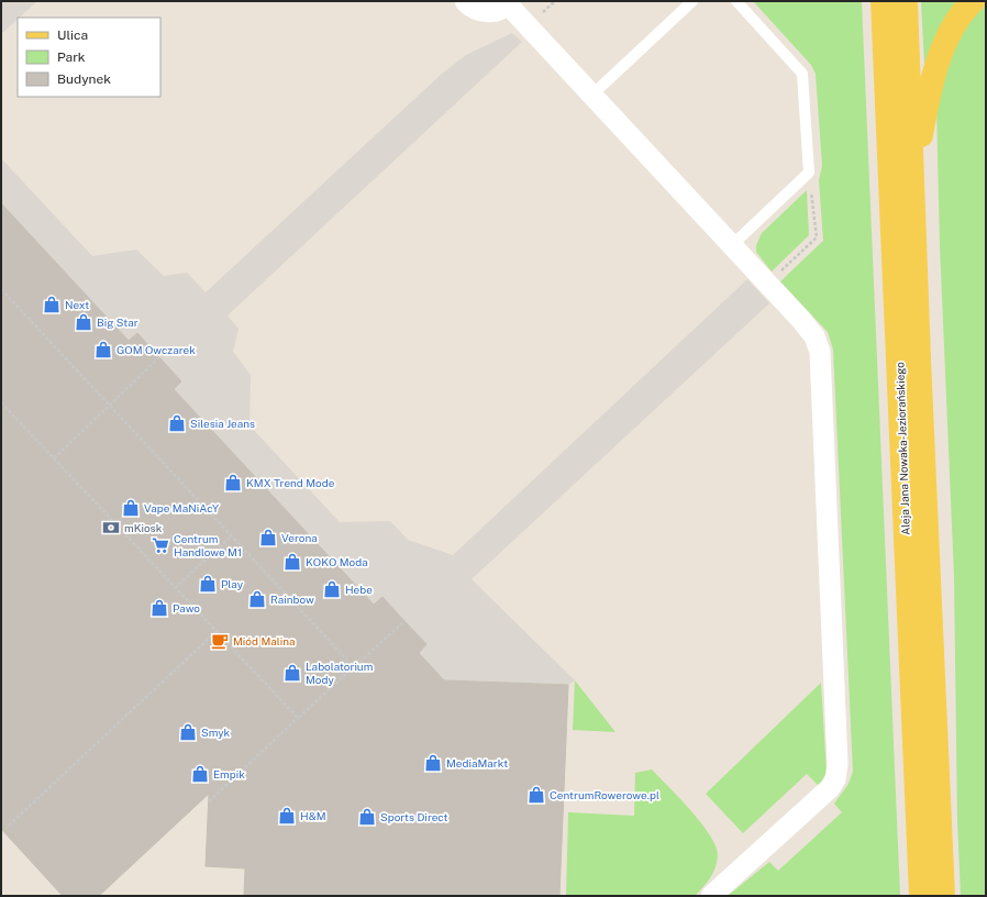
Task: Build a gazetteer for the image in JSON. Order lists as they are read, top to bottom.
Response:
{
  "streets": {
    "main road": ["Aleja Jana Nowaka-Jeziorańskiego"]
  },
  "places": {
    "shop": [
      "Next",
      "Big Star",
      "GOM Owczarek",
      "Silesia Jeans",
      "KMX Trend Mode",
      "Vape MaNiAcY",
      "Verona",
      "KOKO Moda",
      "Play",
      "Hebe",
      "Rainbow",
      "Pawo",
      "Labolatorium Mody",
      "Smyk",
      "MediaMarkt",
      "Empik",
      "CentrumRowerowe.pl",
      "H&M",
      "Sports Direct"
    ],
    "bank": ["mKiosk"],
    "supermarket": ["Centrum Handlowe M1"],
    "cafe": ["Miód Malina"]
  },
  "legend": ["Ulica", "Park", "Budynek"]
}
